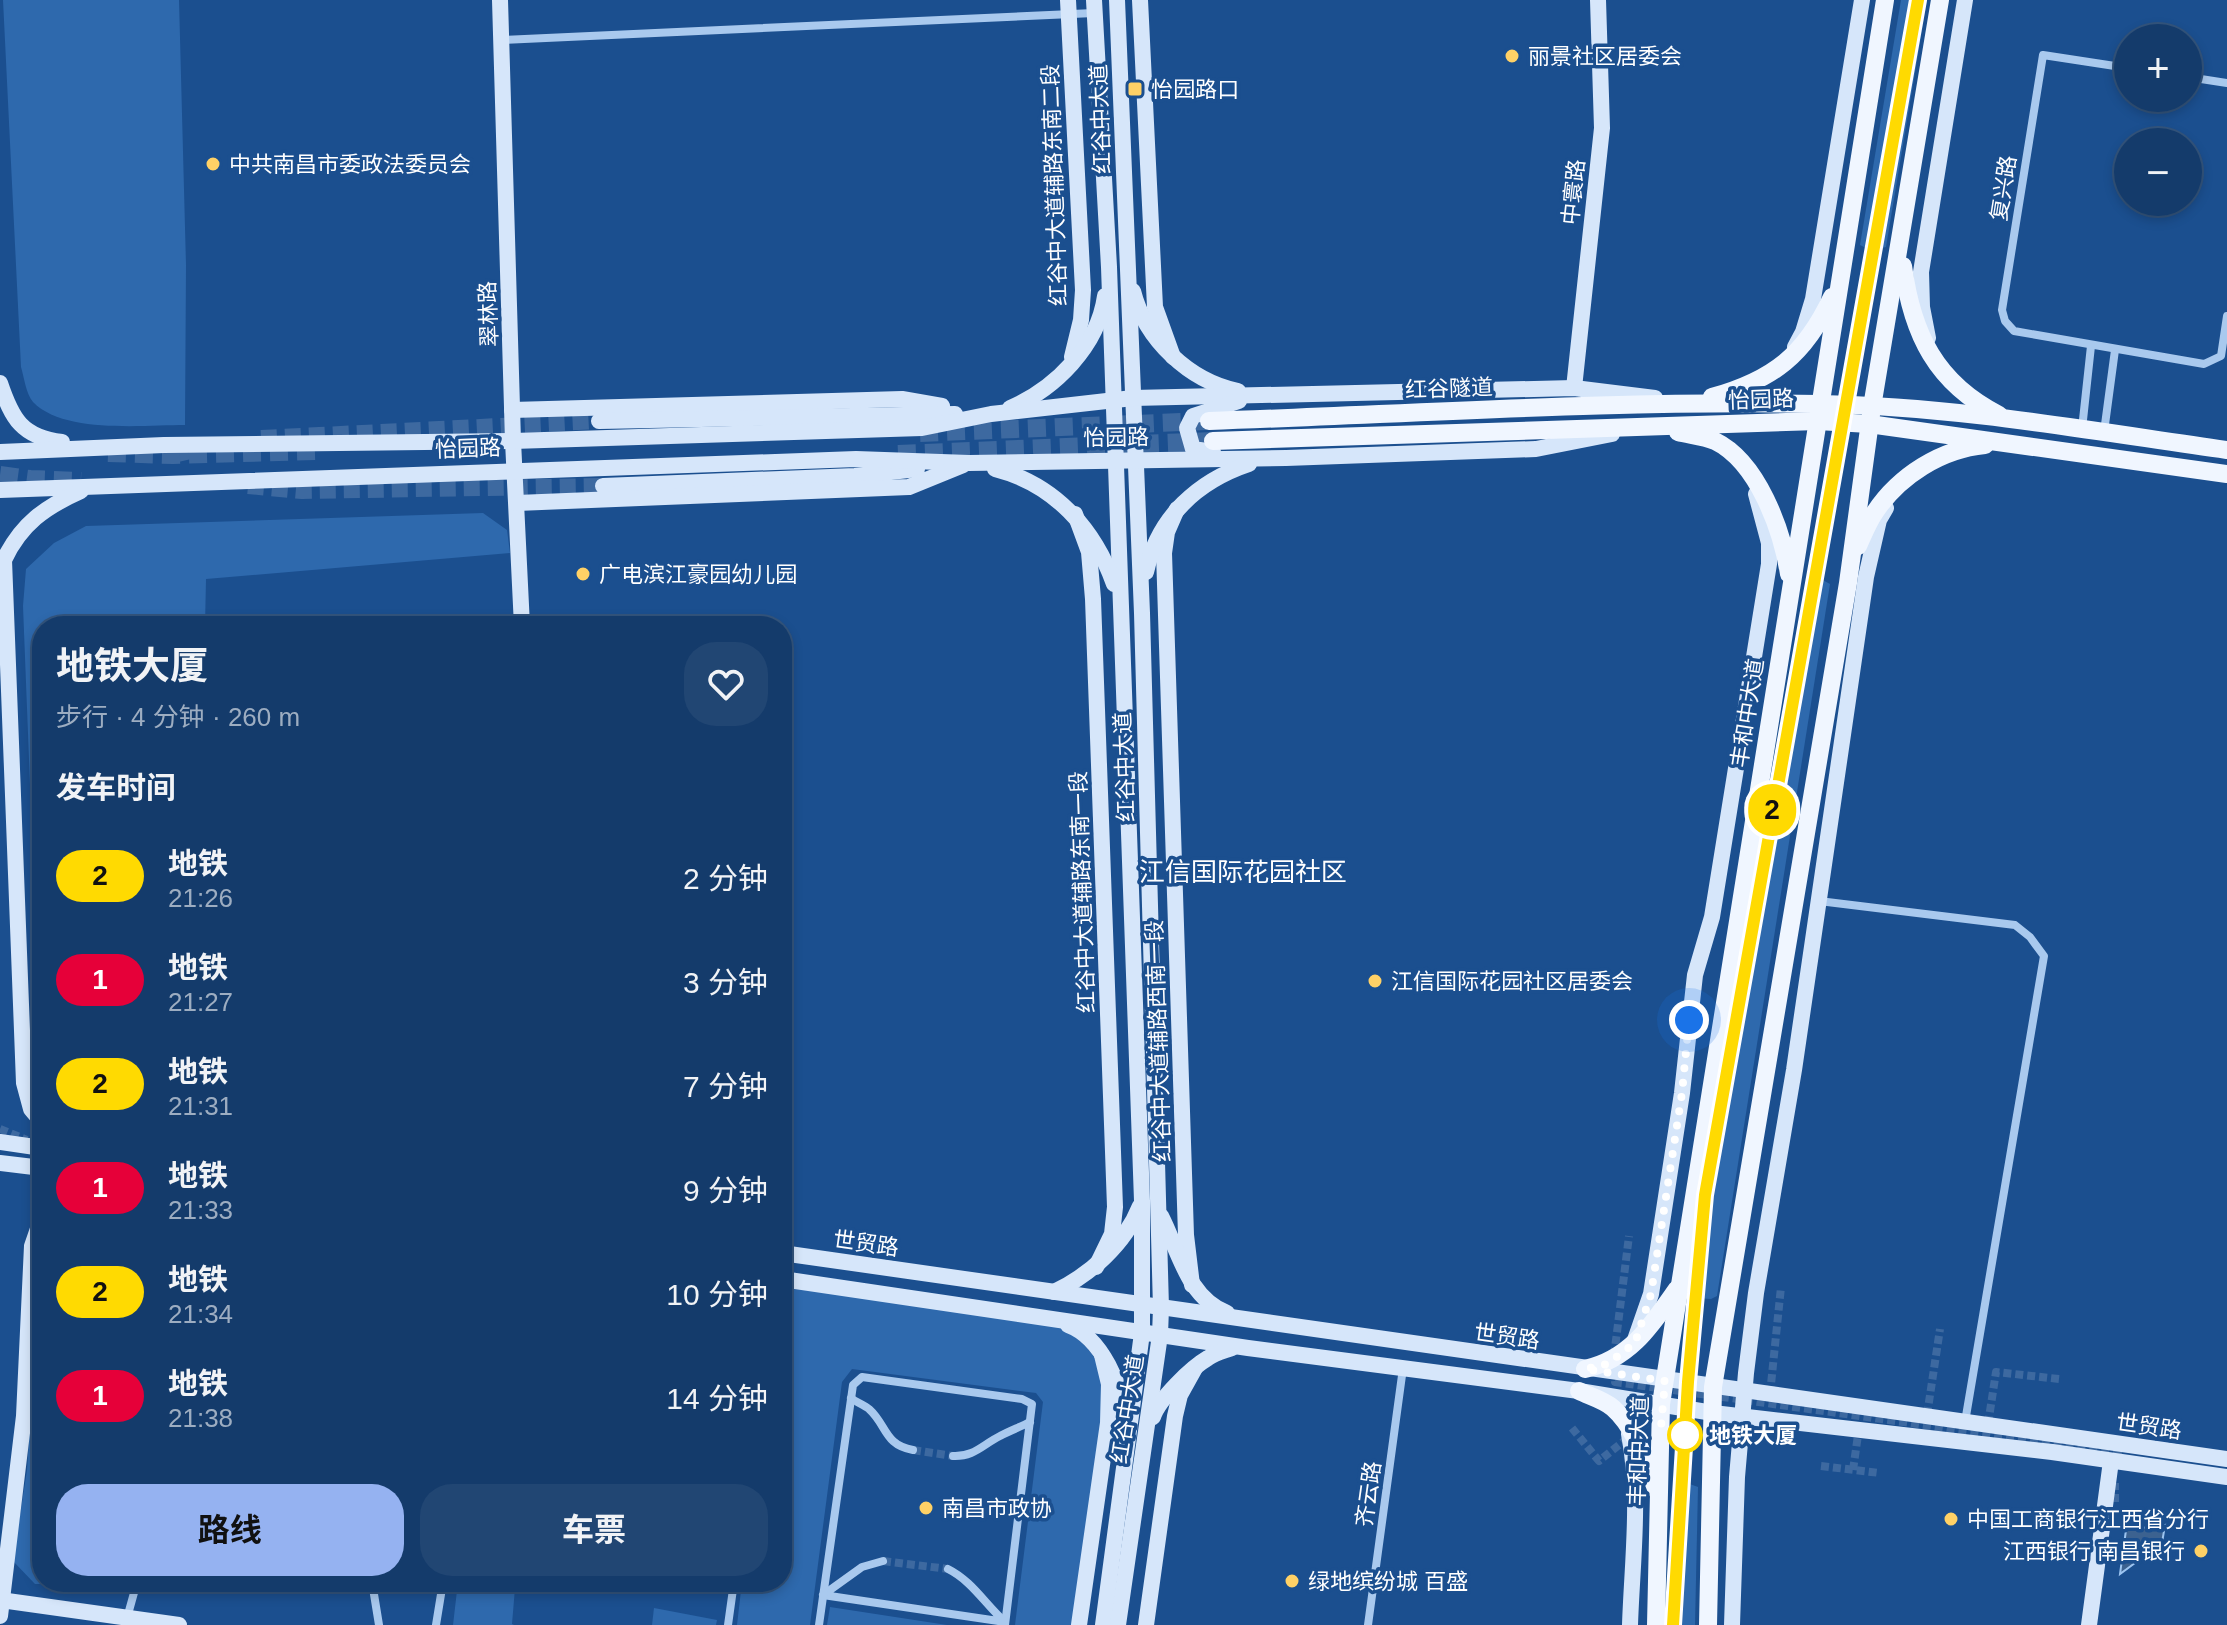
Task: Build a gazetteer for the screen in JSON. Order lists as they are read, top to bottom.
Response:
{
  "streets": {
    "main road": [
      "红谷中大道",
      "红谷中大道辅路东南二段",
      "中寰路",
      "翠林路",
      "红谷隧道",
      "怡园路",
      "丰和中大道",
      "红谷中大道辅路东南一段",
      "红谷中大道辅路西南一段",
      "世贸路"
    ],
    "street": ["复兴路", "齐云路"]
  },
  "crossings": [
    ["红谷中大道", "怡园路"],
    ["红谷中大道", "世贸路"],
    ["中寰路", "怡园路"],
    ["翠林路", "怡园路"],
    ["红谷隧道", "怡园路"],
    ["怡园路", "丰和中大道"],
    ["丰和中大道", "世贸路"],
    ["世贸路", "齐云路"]
  ],
  "districts": ["江信国际花园社区"],
  "places": {
    "other": [
      "丽景社区居委会",
      "中共南昌市委政法委员会",
      "广电滨江豪园幼儿园",
      "江信国际花园社区居委会",
      "地铁大厦",
      "南昌市政协",
      "中国工商银行江西省分行",
      "江西银行 南昌银行",
      "绿地缤纷城 百盛"
    ],
    "transit": ["怡园路口"]
  },
  "lines": ["metro line 2"],
  "page": {
    "on_map": "2",
    "map_buttons": ["+", "−"],
    "heading": [
      ["地铁大厦", "步行 · 4 分钟 · 260 m"],
      "发车时间"
    ],
    "list": [
      {
        "mark": "2",
        "name": "地铁",
        "note": "21:26",
        "value": "2 分钟"
      },
      {
        "mark": "1",
        "name": "地铁",
        "note": "21:27",
        "value": "3 分钟"
      },
      {
        "mark": "2",
        "name": "地铁",
        "note": "21:31",
        "value": "7 分钟"
      },
      {
        "mark": "1",
        "name": "地铁",
        "note": "21:33",
        "value": "9 分钟"
      },
      {
        "mark": "2",
        "name": "地铁",
        "note": "21:34",
        "value": "10 分钟"
      },
      {
        "mark": "1",
        "name": "地铁",
        "note": "21:38",
        "value": "14 分钟"
      }
    ],
    "buttons": ["路线", "车票"]
  }
}
